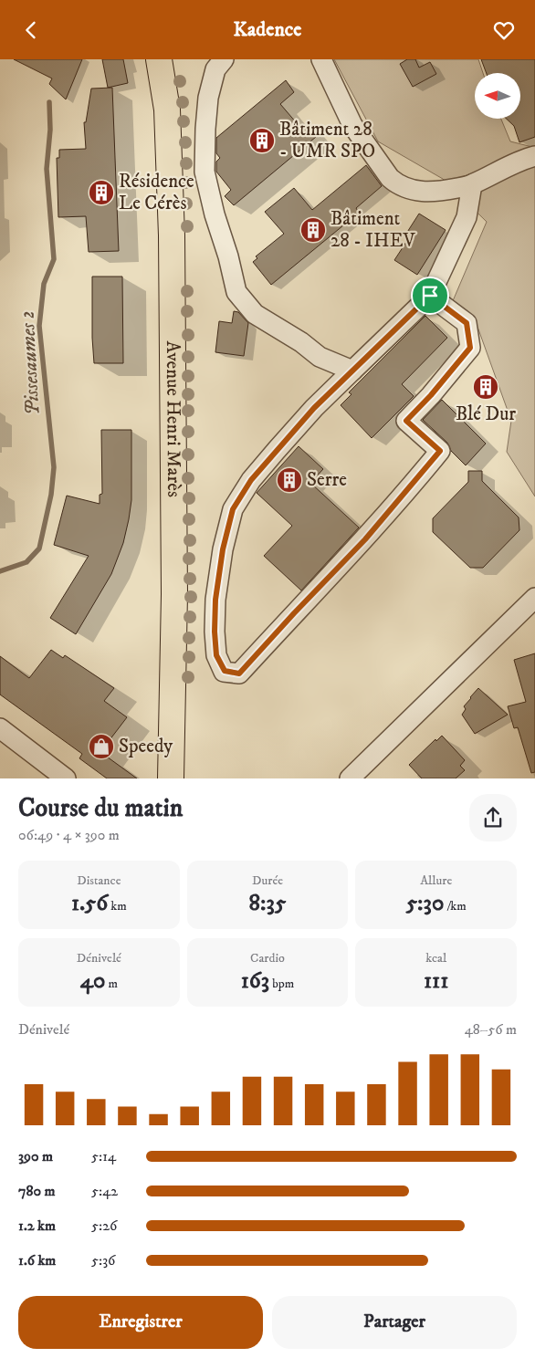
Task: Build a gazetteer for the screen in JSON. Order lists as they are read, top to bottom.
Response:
{
  "streets": {
    "main road": ["Avenue Henri Marès"]
  },
  "water": ["Pissesaumes 2"],
  "places": {
    "building": [
      "Bâtiment 28 - UMR SPO",
      "Résidence Le Cérès",
      "Bâtiment 28 - IHEV",
      "Blé Dur",
      "Serre"
    ],
    "shop": ["Speedy"]
  },
  "north": "left",
  "page": {
    "header": "Kadence",
    "heading": ["Course du matin", "06:49 · 4 × 390 m"],
    "stats": [
      ["Distance", "1.56 km"],
      ["Durée", "8:35"],
      ["Allure", "5:30 /km"],
      ["Dénivelé", "40 m"],
      ["Cardio", "163 bpm"],
      ["kcal", "111"]
    ],
    "chart": ["Dénivelé", "48–56 m"],
    "list": [
      {
        "name": "390 m",
        "note": "5:14"
      },
      {
        "name": "780 m",
        "note": "5:42"
      },
      {
        "name": "1.2 km",
        "note": "5:26"
      },
      {
        "name": "1.6 km",
        "note": "5:36"
      }
    ],
    "buttons": ["Enregistrer", "Partager"]
  }
}
